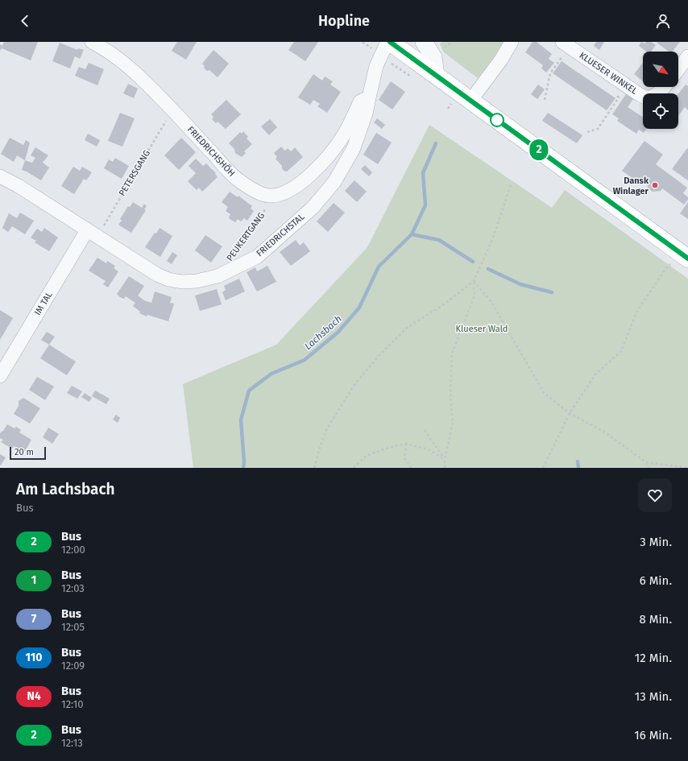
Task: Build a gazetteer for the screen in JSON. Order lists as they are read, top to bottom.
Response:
{
  "streets": {
    "street": [
      "KLUESER WINKEL",
      "FRIEDRICHSHÖH",
      "FRIEDRICHSTAL",
      "IM TAL"
    ],
    "path": ["PETERSGANG", "PEUKERTGANG"]
  },
  "crossings": [
    ["FRIEDRICHSHÖH", "PETERSGANG"],
    ["FRIEDRICHSHÖH", "PEUKERTGANG"],
    ["PETERSGANG", "FRIEDRICHSTAL"],
    ["PETERSGANG", "IM TAL"],
    ["FRIEDRICHSTAL", "PEUKERTGANG"],
    ["FRIEDRICHSTAL", "IM TAL"]
  ],
  "water": ["Lachsbach"],
  "parks": ["Klueser Wald"],
  "places": ["Dansk Winlager"],
  "lines": ["bus line 2"],
  "scale_bar": "20 m",
  "north": "bottom right",
  "page": {
    "header": "Hopline",
    "on_map": "2",
    "scale": "20 m",
    "heading": ["Am Lachsbach", "Bus"],
    "list": [
      {
        "mark": "2",
        "name": "Bus",
        "note": "12:00",
        "value": "3 Min."
      },
      {
        "mark": "1",
        "name": "Bus",
        "note": "12:03",
        "value": "6 Min."
      },
      {
        "mark": "7",
        "name": "Bus",
        "note": "12:05",
        "value": "8 Min."
      },
      {
        "mark": "110",
        "name": "Bus",
        "note": "12:09",
        "value": "12 Min."
      },
      {
        "mark": "N4",
        "name": "Bus",
        "note": "12:10",
        "value": "13 Min."
      },
      {
        "mark": "2",
        "name": "Bus",
        "note": "12:13",
        "value": "16 Min."
      }
    ]
  }
}
